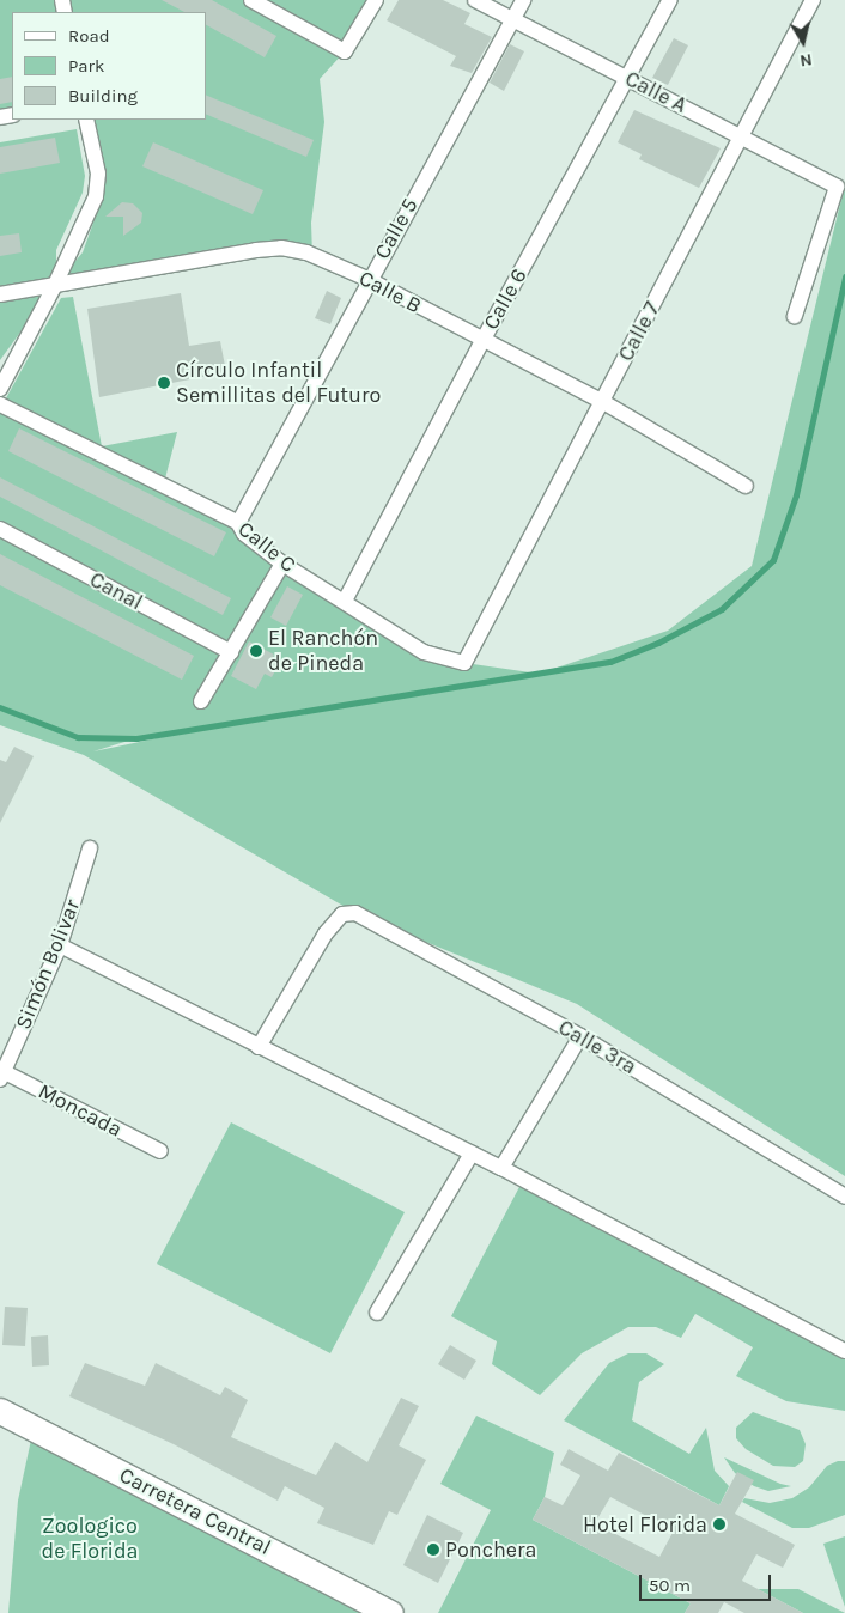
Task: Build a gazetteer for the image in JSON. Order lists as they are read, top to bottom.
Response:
{
  "streets": {
    "highway": ["Carretera Central"],
    "street": [
      "Calle A",
      "Calle 5",
      "Calle B",
      "Calle 6",
      "Calle 7",
      "Calle C",
      "Canal",
      "Simón Bolivar",
      "Calle 3ra",
      "Moncada"
    ]
  },
  "crossings": [
    ["Calle A", "Calle 5"],
    ["Calle A", "Calle 6"],
    ["Calle A", "Calle 7"],
    ["Calle 5", "Calle B"],
    ["Calle 5", "Calle C"],
    ["Calle B", "Calle 6"],
    ["Calle B", "Calle 7"],
    ["Calle 6", "Calle C"],
    ["Calle 7", "Calle C"],
    ["Simón Bolivar", "Moncada"]
  ],
  "parks": ["Zoologico de Florida"],
  "places": [
    "Círculo Infantil Semillitas del Futuro",
    "El Ranchón de Pineda",
    "Hotel Florida",
    "Ponchera"
  ],
  "legend": ["Road", "Park", "Building"],
  "scale_bar": "50 m",
  "north": "bottom"
}
